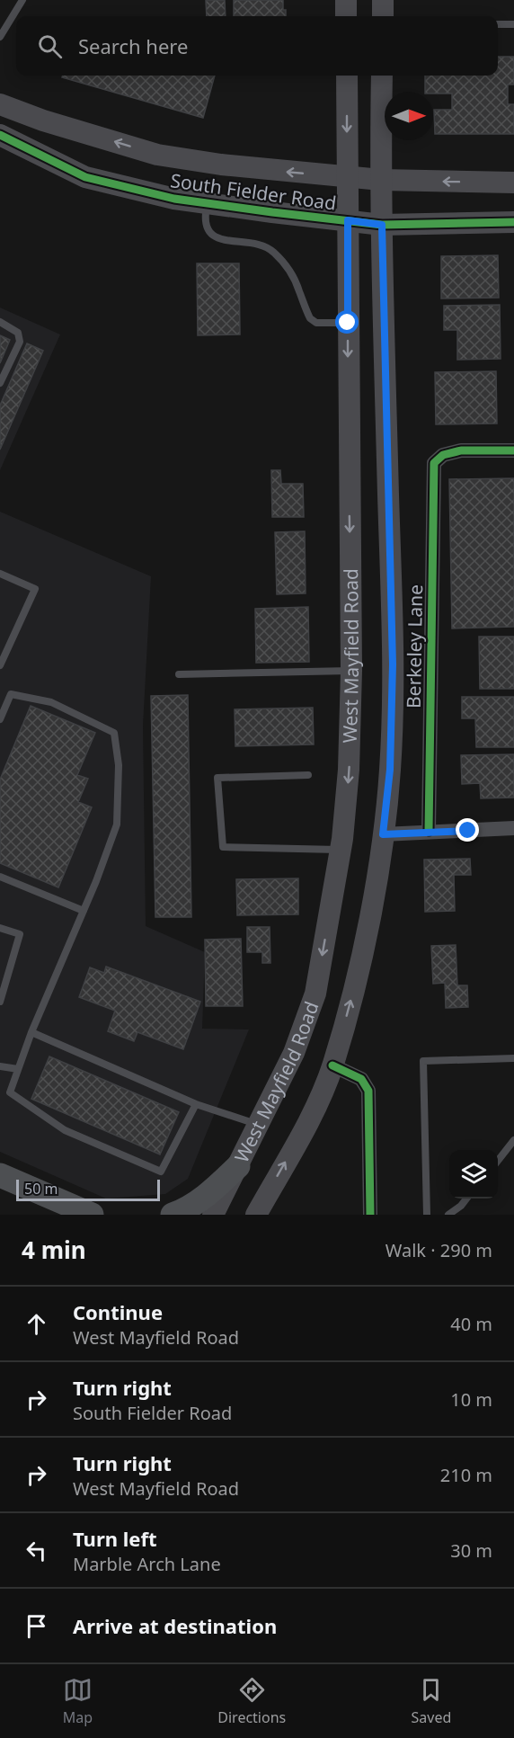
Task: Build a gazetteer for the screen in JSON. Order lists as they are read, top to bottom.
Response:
{
  "streets": {
    "main road": ["South Fielder Road", "West Mayfield Road"],
    "street": ["Berkeley Lane"]
  },
  "crossings": [
    ["South Fielder Road", "West Mayfield Road"]
  ],
  "scale_bar": "50 m",
  "north": "right",
  "page": {
    "search": "Search here",
    "scale": "50 m",
    "heading": ["4 min", "Walk · 290 m"],
    "list": [
      ["Continue", "West Mayfield Road", "40 m"],
      ["Turn right", "South Fielder Road", "10 m"],
      ["Turn right", "West Mayfield Road", "210 m"],
      ["Turn left", "Marble Arch Lane", "30 m"],
      "Arrive at destination"
    ],
    "nav": ["Map", "Directions", "Saved"]
  }
}
